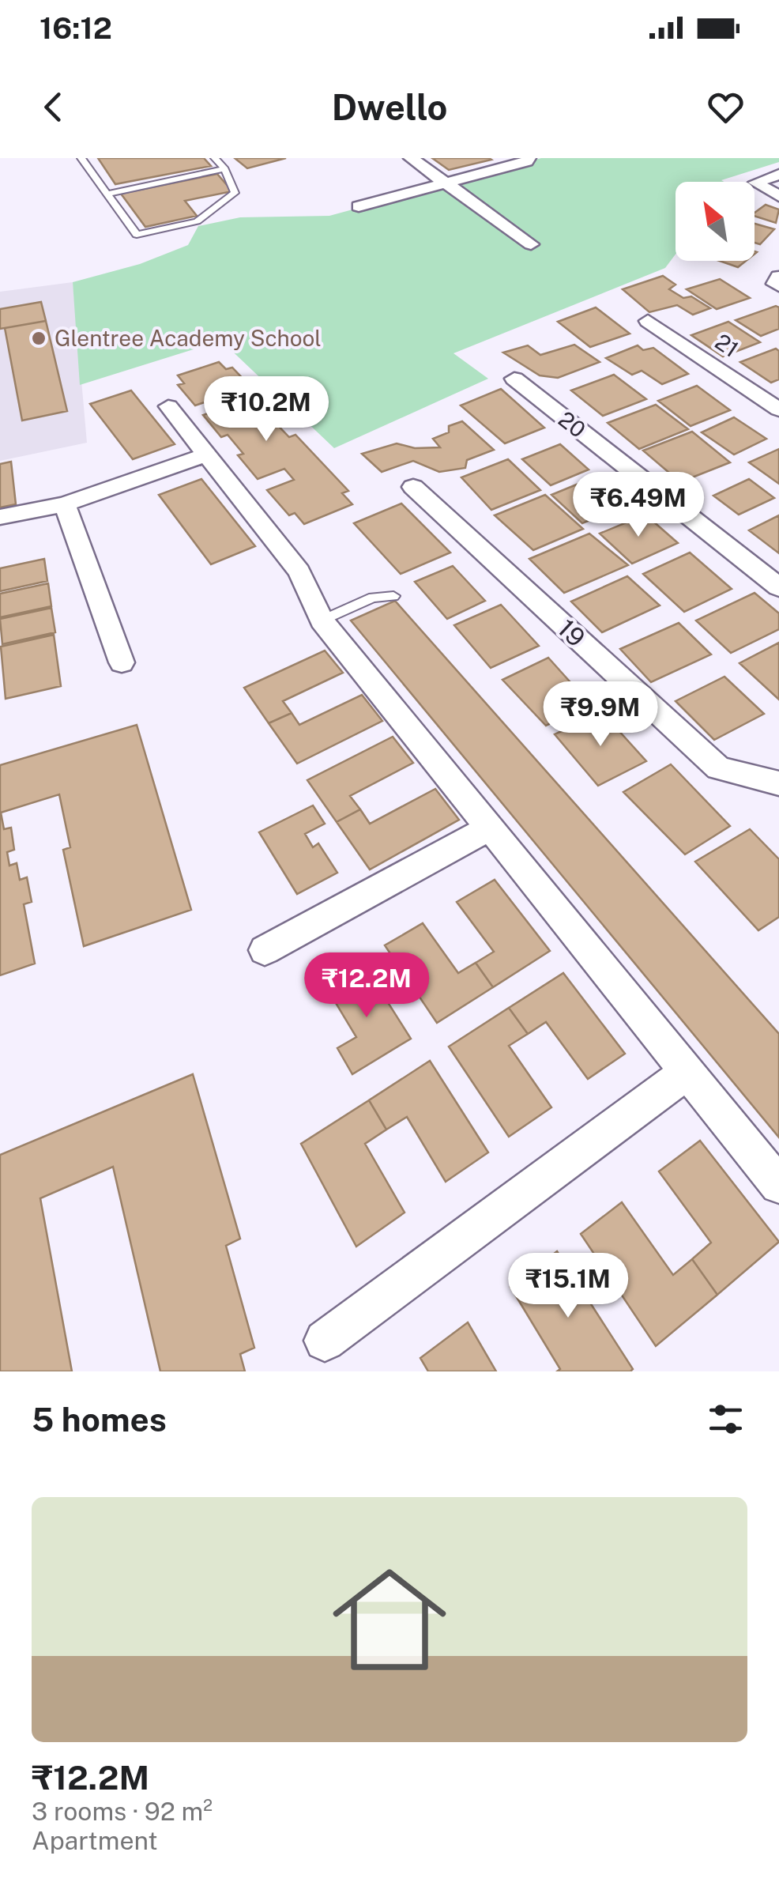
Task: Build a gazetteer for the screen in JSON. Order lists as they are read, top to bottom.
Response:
{
  "streets": {
    "street": ["21", "20", "19"]
  },
  "places": ["Glentree Academy School"],
  "north": "top left",
  "page": {
    "status": "16:12",
    "header": "Dwello",
    "price": [
      "₹10.2M",
      "₹6.49M",
      "₹9.9M",
      "₹12.2M",
      "₹15.1M"
    ],
    "heading": "5 homes",
    "list": [
      {
        "name": "₹12.2M",
        "note": "3 rooms · 92 m² · Apartment"
      }
    ]
  }
}
